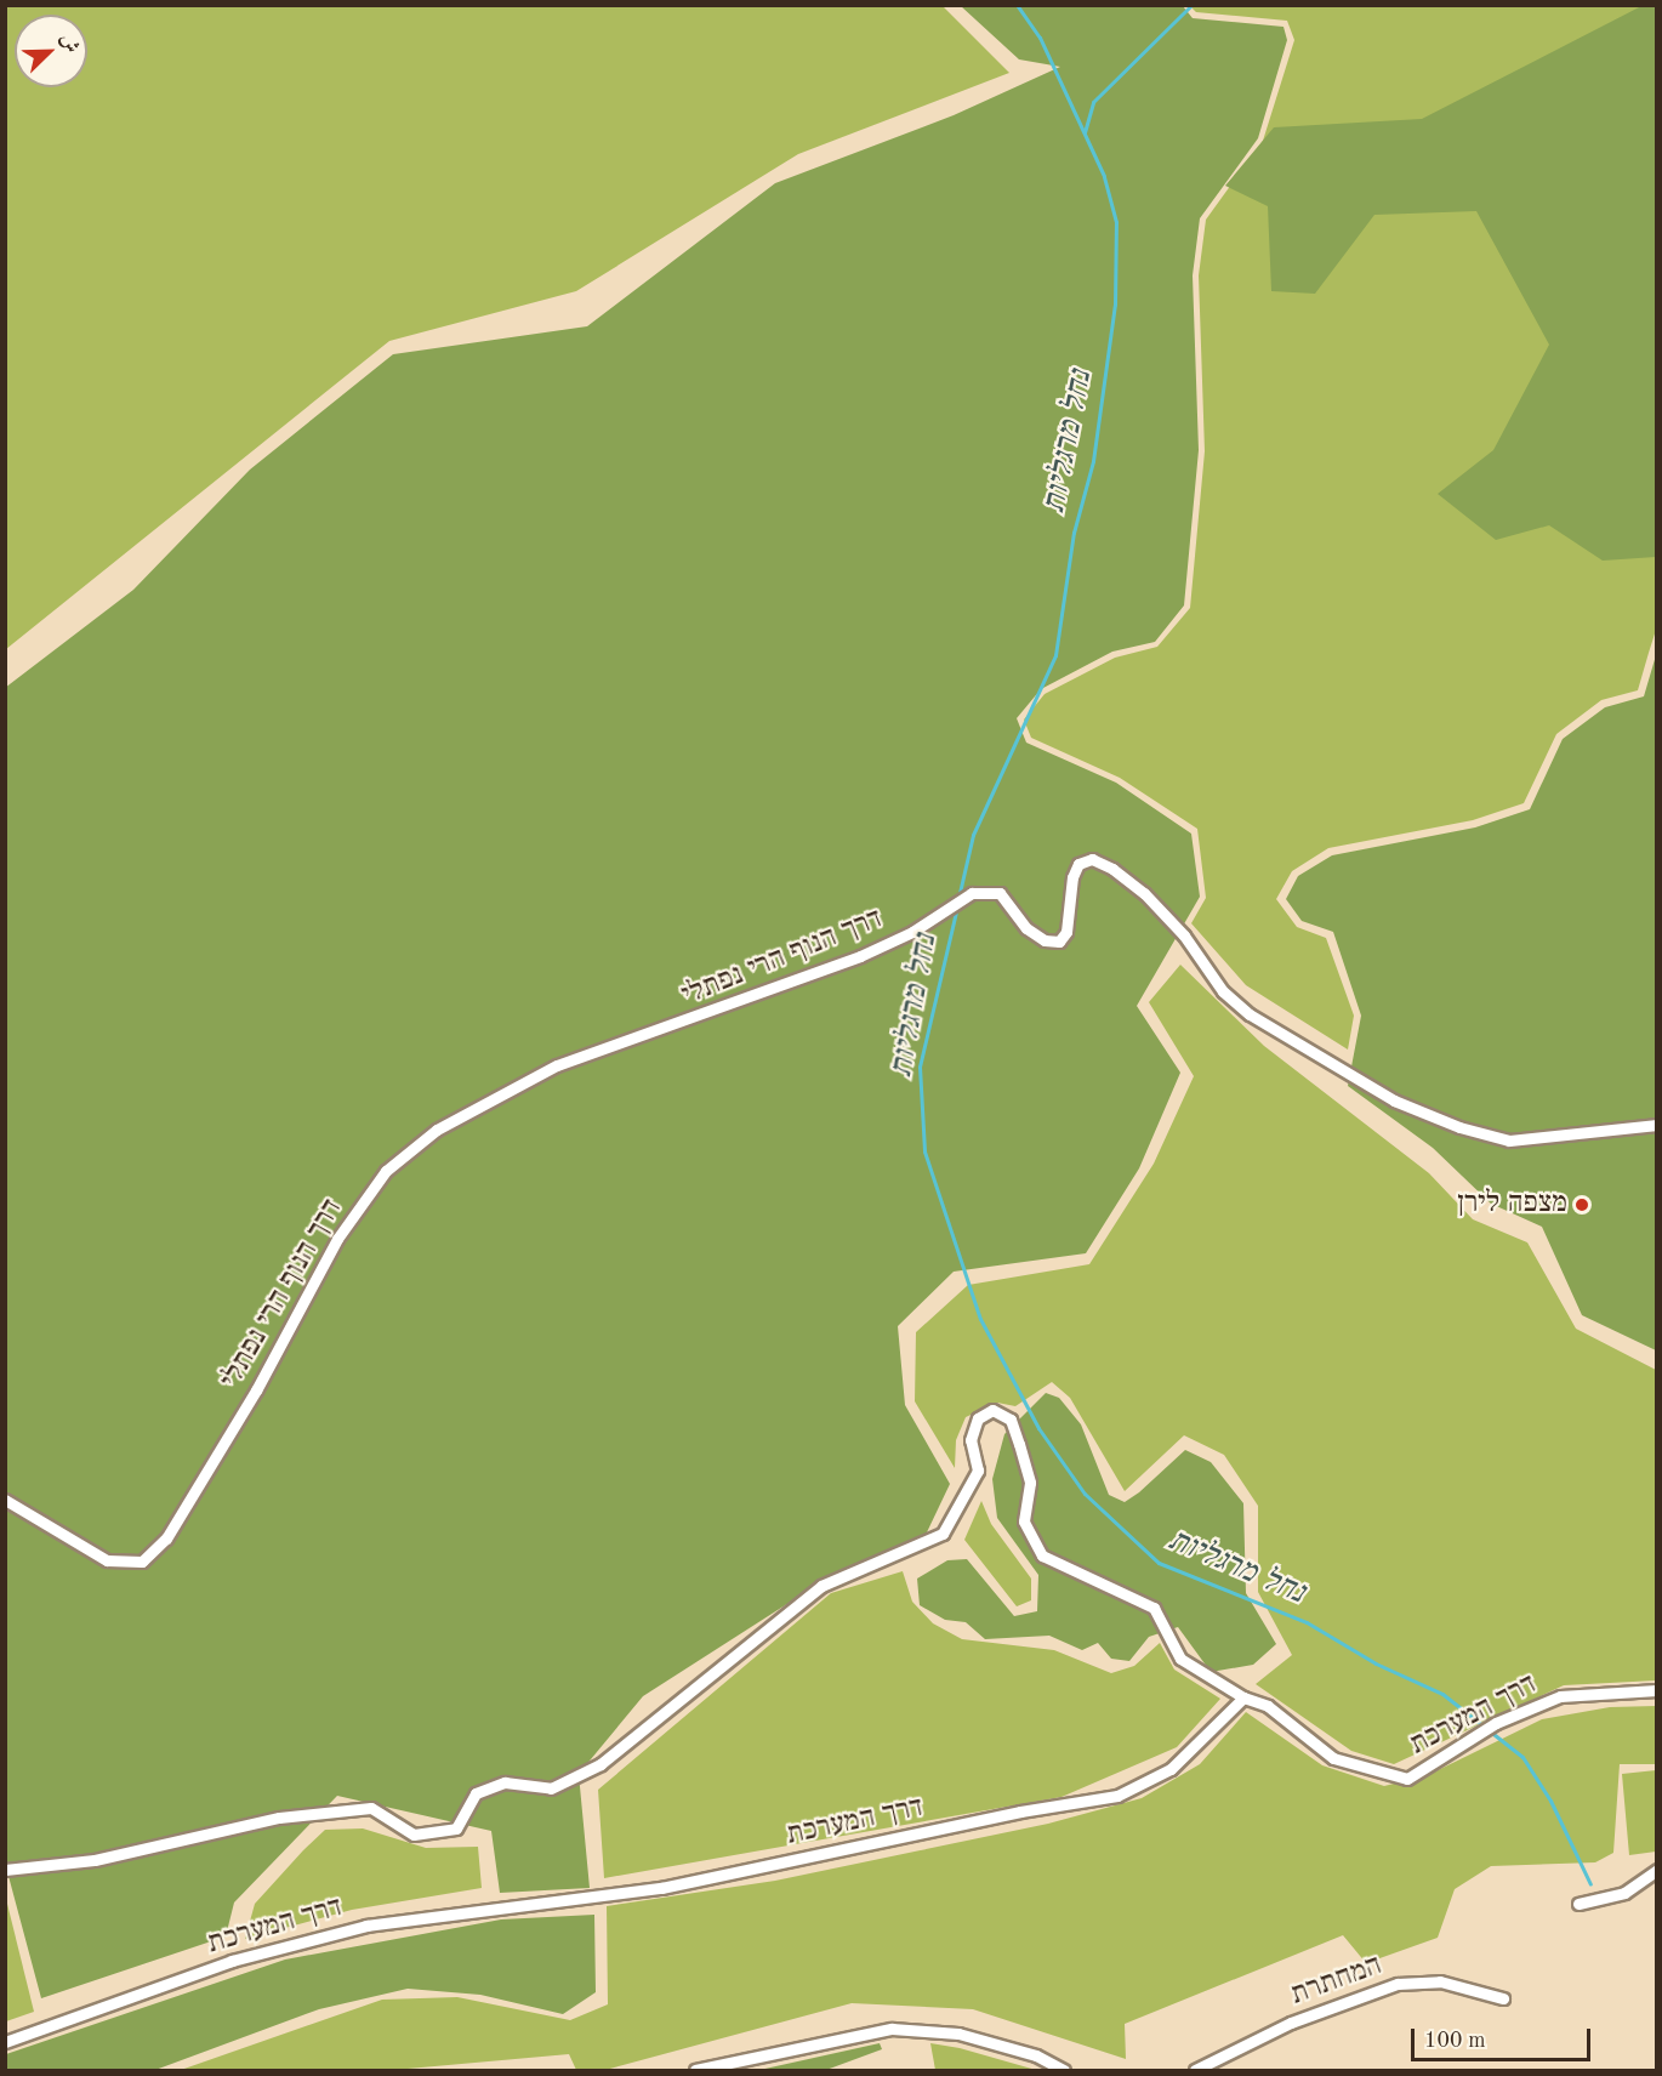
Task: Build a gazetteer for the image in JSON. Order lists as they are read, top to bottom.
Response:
{
  "streets": {
    "street": ["דרך הנוף הרי נפתלי", "דרך המערכת", "המחתרת"]
  },
  "water": ["נחל מרגליות"],
  "places": ["מצפה לירן"],
  "scale_bar": "100 m",
  "north": "top right"
}
